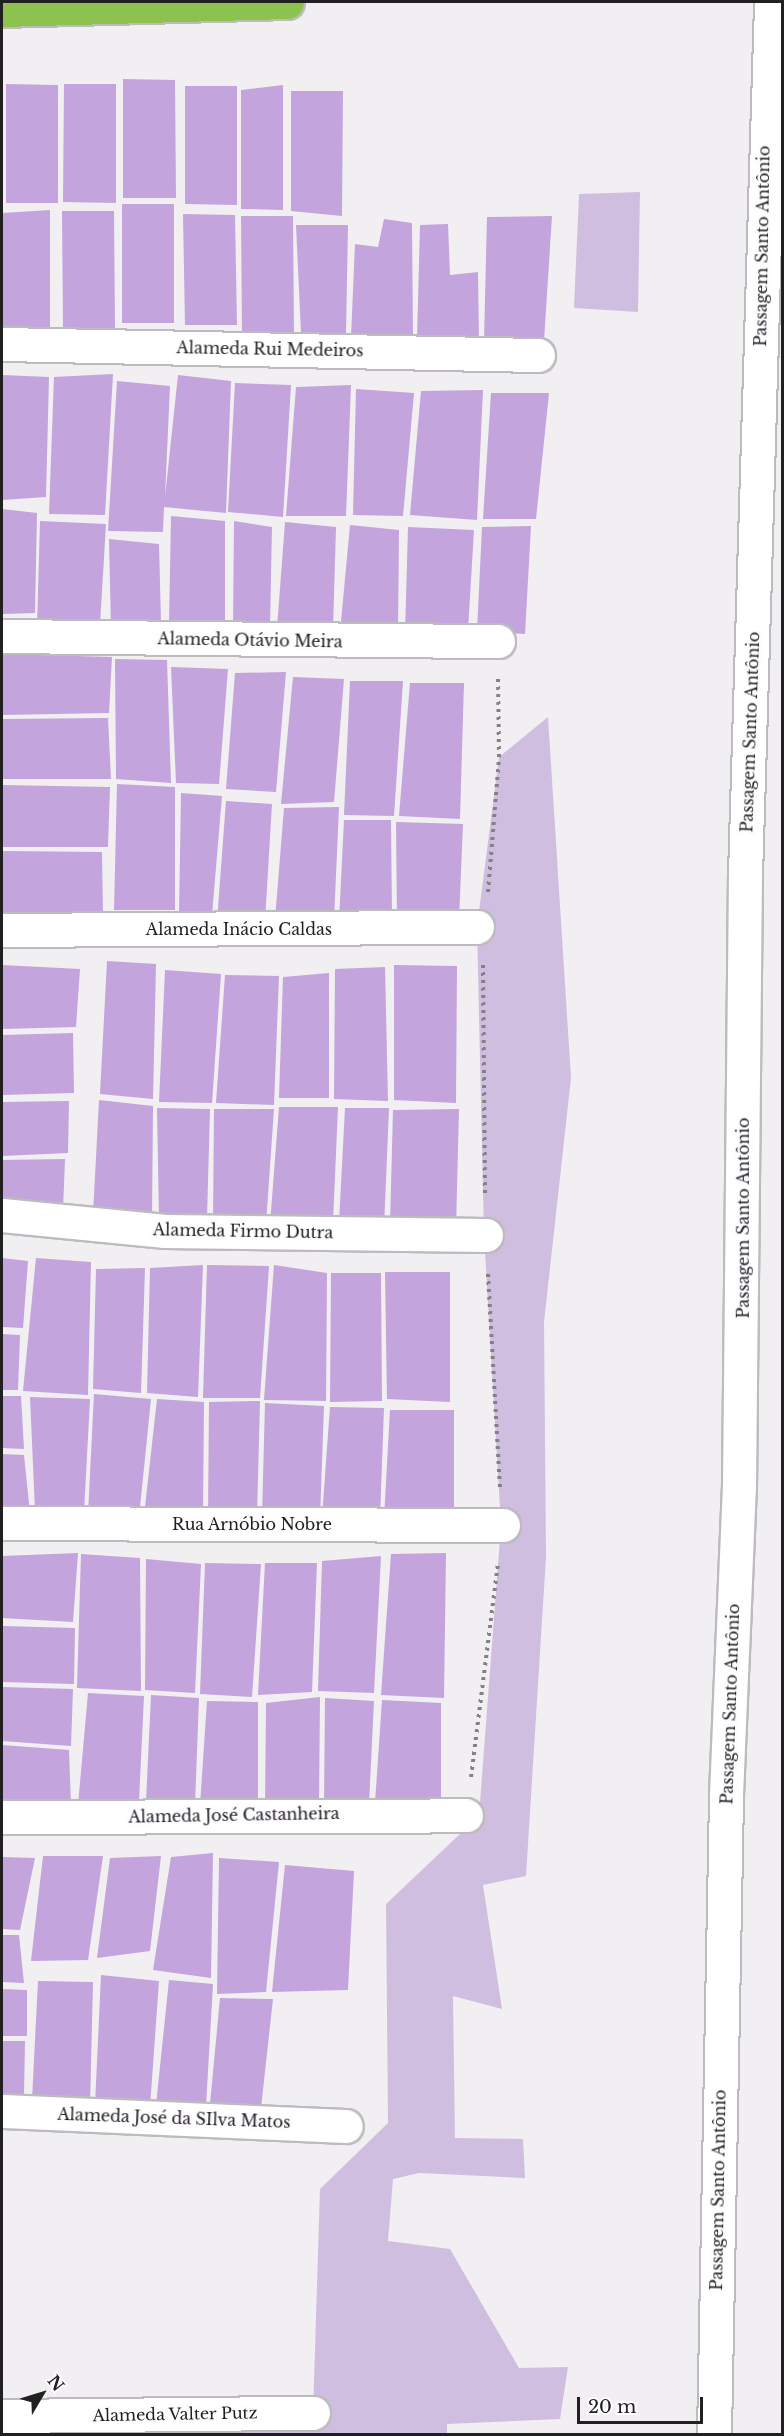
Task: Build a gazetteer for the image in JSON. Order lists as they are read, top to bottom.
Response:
{
  "streets": {
    "street": [
      "Passagem Santo Antônio",
      "Alameda Rui Medeiros",
      "Alameda Otávio Meira",
      "Alameda Inácio Caldas",
      "Alameda Firmo Dutra",
      "Rua Arnóbio Nobre",
      "Alameda José Castanheira",
      "Alameda José da SIlva Matos",
      "Alameda Valter Putz"
    ]
  },
  "scale_bar": "20 m",
  "north": "top right"
}
